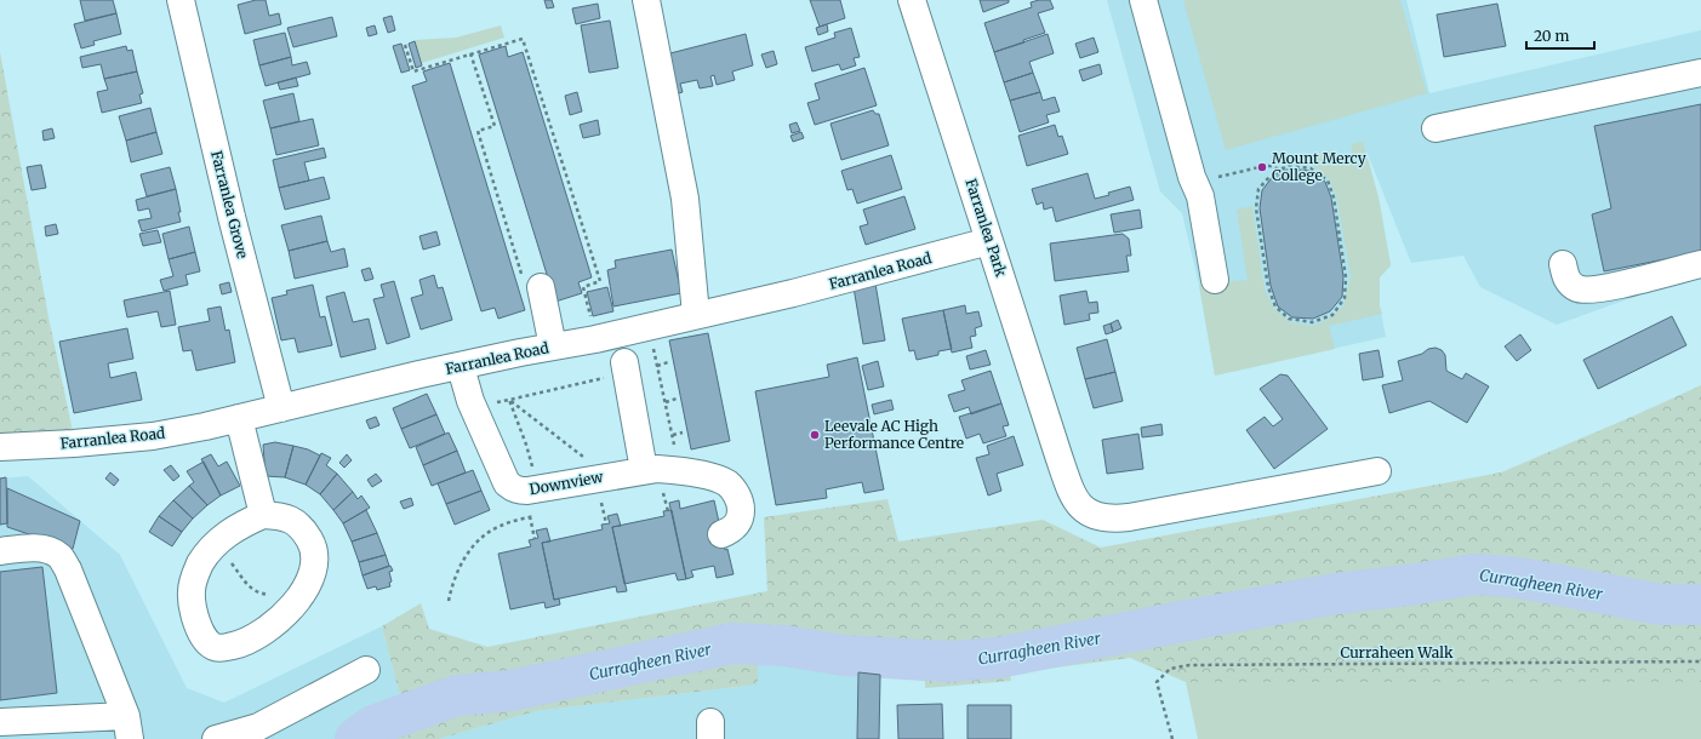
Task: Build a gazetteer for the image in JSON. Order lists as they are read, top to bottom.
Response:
{
  "streets": {
    "street": [
      "Farranlea Grove",
      "Farranlea Park",
      "Farranlea Road",
      "Downview"
    ],
    "path": ["Curraheen Walk"]
  },
  "crossings": [
    ["Farranlea Grove", "Farranlea Road"],
    ["Farranlea Park", "Farranlea Road"],
    ["Farranlea Road", "Downview"]
  ],
  "water": ["Curragheen River"],
  "places": ["Mount Mercy College", "Leevale AC High Performance Centre"],
  "scale_bar": "20 m"
}
